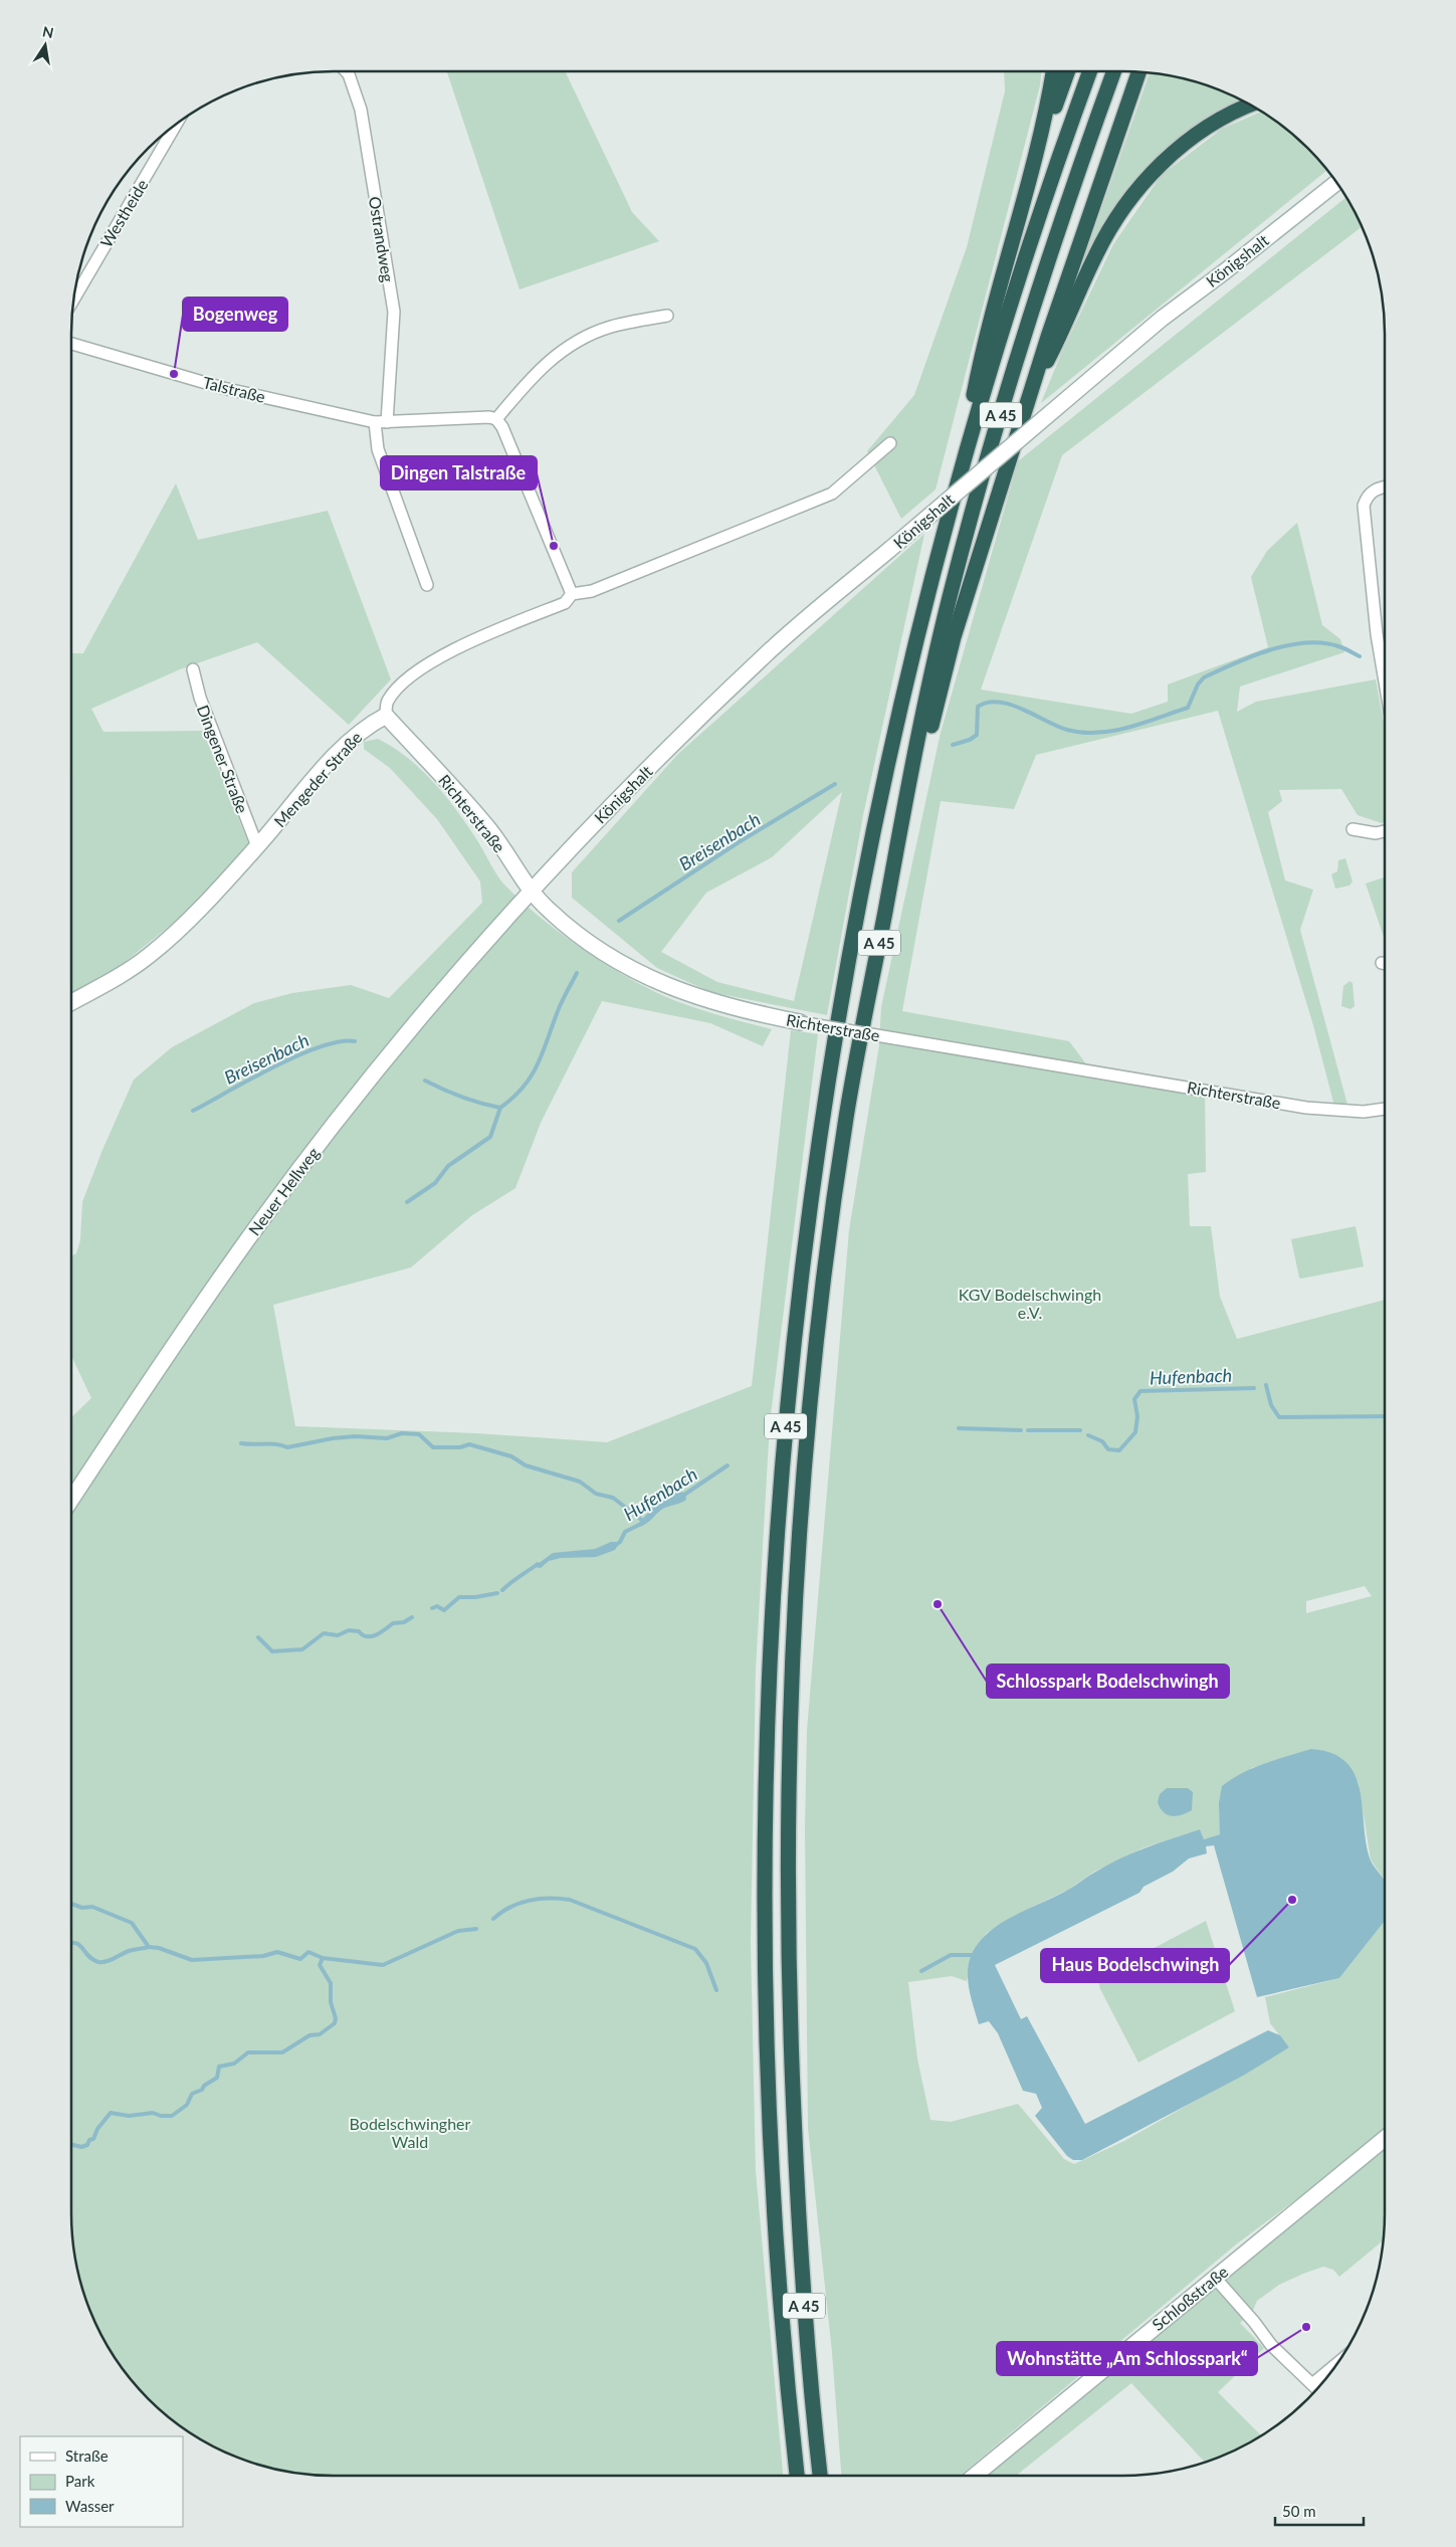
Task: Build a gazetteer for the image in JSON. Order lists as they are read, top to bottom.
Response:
{
  "streets": {
    "highway": ["A 45"],
    "main road": [
      "Königshalt",
      "Mengeder Straße",
      "Richterstraße",
      "Neuer Hellweg",
      "Schloßstraße"
    ],
    "street": [
      "Westheide",
      "Ostrandweg",
      "Talstraße",
      "Dingener Straße"
    ]
  },
  "crossings": [
    ["Ostrandweg", "Talstraße"],
    ["Königshalt", "Richterstraße"],
    ["Königshalt", "Neuer Hellweg"],
    ["Dingener Straße", "Mengeder Straße"],
    ["Mengeder Straße", "Richterstraße"],
    ["Richterstraße", "Neuer Hellweg"]
  ],
  "water": ["Breisenbach", "Hufenbach"],
  "parks": ["KGV Bodelschwingh e.V.", "Bodelschwingher Wald"],
  "places": [
    "Bogenweg",
    "Dingen Talstraße",
    "Schlosspark Bodelschwingh",
    "Haus Bodelschwingh",
    "Wohnstätte „Am Schlosspark“"
  ],
  "legend": ["Straße", "Park", "Wasser"],
  "scale_bar": "50 m",
  "north": "top"
}
